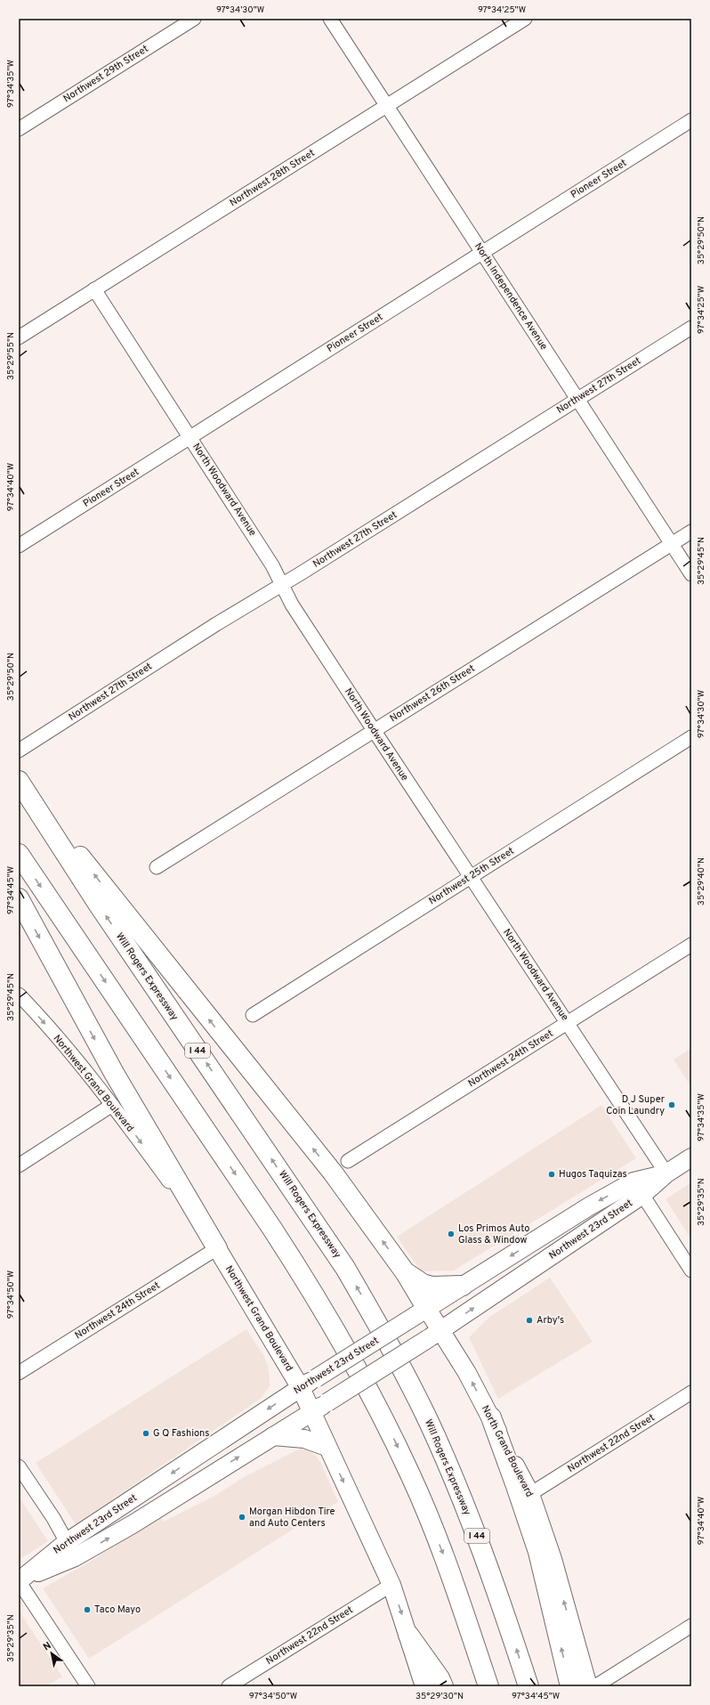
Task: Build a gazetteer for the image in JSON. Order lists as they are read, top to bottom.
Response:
{
  "streets": {
    "highway": ["Will Rogers Expressway", "I 44"],
    "main road": ["Northwest Grand Boulevard", "Northwest 23rd Street", "North Grand Boulevard"],
    "street": [
      "Northwest 29th Street",
      "Northwest 28th Street",
      "Pioneer Street",
      "North Independence Avenue",
      "Northwest 27th Street",
      "North Woodward Avenue",
      "Northwest 26th Street",
      "Northwest 25th Street",
      "Northwest 24th Street",
      "Northwest 22nd Street"
    ]
  },
  "crossings": [
    ["Northwest 28th Street", "North Independence Avenue"],
    ["Northwest 28th Street", "North Woodward Avenue"],
    ["Pioneer Street", "North Independence Avenue"],
    ["Pioneer Street", "North Woodward Avenue"],
    ["North Independence Avenue", "Northwest 27th Street"],
    ["North Independence Avenue", "Northwest 26th Street"],
    ["Northwest 27th Street", "North Woodward Avenue"],
    ["North Woodward Avenue", "Northwest 26th Street"],
    ["North Woodward Avenue", "Northwest 25th Street"],
    ["North Woodward Avenue", "Northwest 24th Street"],
    ["North Woodward Avenue", "Northwest 23rd Street"],
    ["Northwest 24th Street", "Northwest Grand Boulevard"],
    ["Northwest Grand Boulevard", "Northwest 23rd Street"],
    ["Northwest Grand Boulevard", "Northwest 22nd Street"],
    ["Northwest 23rd Street", "North Grand Boulevard"],
    ["Northwest 22nd Street", "North Grand Boulevard"]
  ],
  "one_way": ["Northwest Grand Boulevard", "North Grand Boulevard"],
  "places": [
    "D J Super Coin Laundry",
    "Hugos Taquizas",
    "Los Primos Auto Glass & Window",
    "Arby's",
    "G Q Fashions",
    "Morgan Hibdon Tire and Auto Centers",
    "Taco Mayo"
  ],
  "north": "top left",
  "coordinates": [
    "97°34'30\"W",
    "97°34'25\"W",
    "97°34'35\"W",
    "35°29'50\"N",
    "35°29'55\"N",
    "97°34'40\"W",
    "35°29'45\"N",
    "35°29'40\"N",
    "97°34'45\"W",
    "35°29'35\"N",
    "97°34'50\"W",
    "35°29'30\"N"
  ]
}
